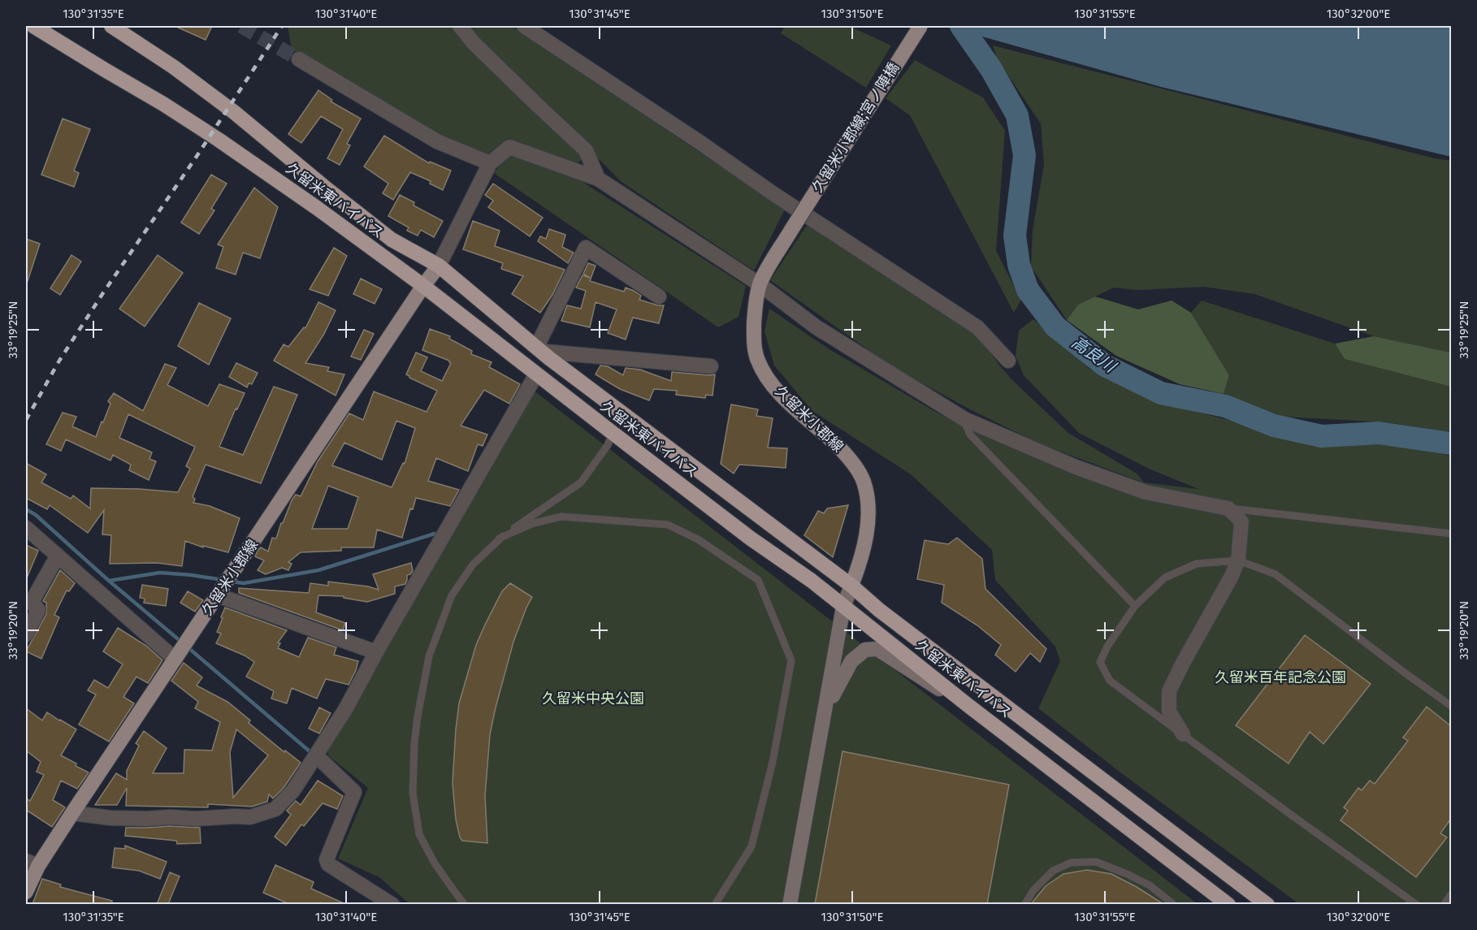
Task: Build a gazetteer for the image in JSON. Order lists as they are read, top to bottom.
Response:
{
  "streets": {
    "highway": ["久留米東バイパス"],
    "main road": ["久留米小郡線;宮ノ陣橋", "久留米小郡線"]
  },
  "crossings": [
    ["久留米小郡線;宮ノ陣橋", "久留米小郡線"],
    ["久留米東バイパス", "久留米小郡線"]
  ],
  "water": ["高良川"],
  "parks": ["久留米百年記念公園", "久留米中央公園"],
  "coordinates": [
    "130°31'35\"E",
    "130°31'40\"E",
    "130°31'45\"E",
    "130°31'50\"E",
    "130°31'55\"E",
    "130°32'00\"E",
    "33°19'25\"N",
    "33°19'20\"N"
  ]
}
